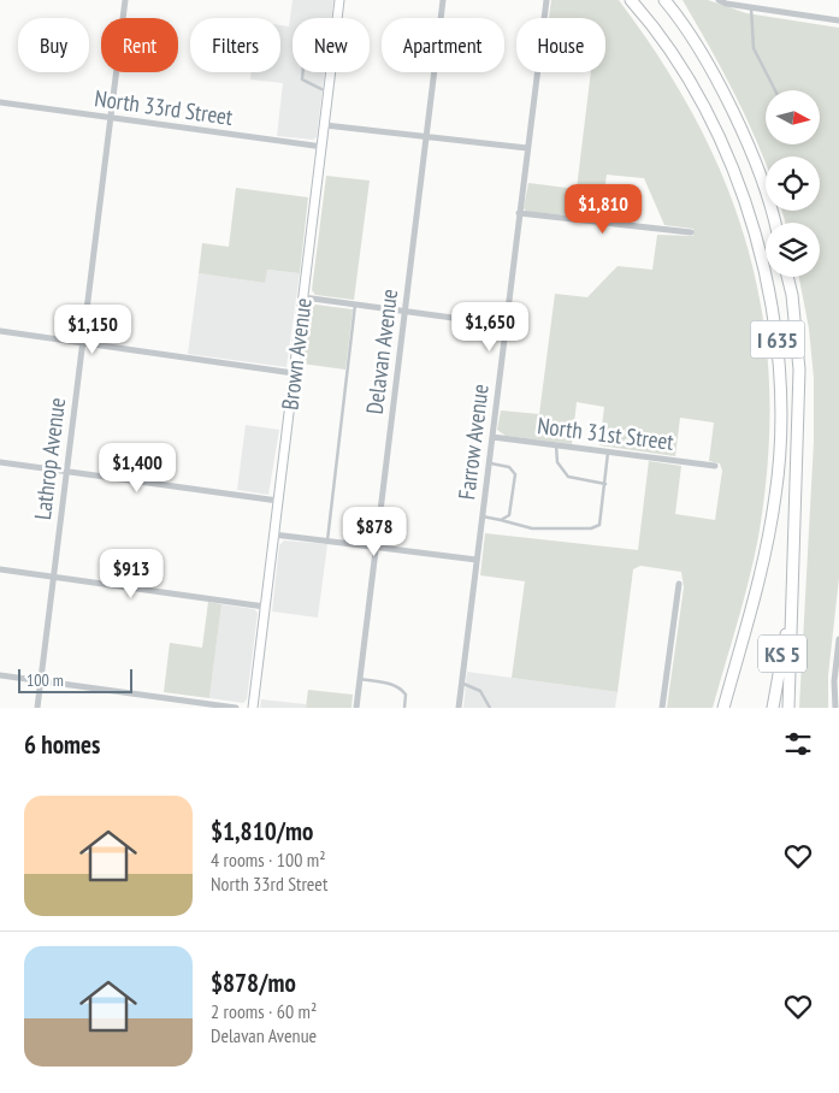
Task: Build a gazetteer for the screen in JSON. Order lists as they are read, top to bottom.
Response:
{
  "streets": {
    "highway": ["I 635", "KS 5"],
    "main road": ["Brown Avenue"],
    "street": [
      "North 33rd Street",
      "Delavan Avenue",
      "North 31st Street",
      "Farrow Avenue",
      "Lathrop Avenue"
    ]
  },
  "crossings": [
    ["North 33rd Street", "Brown Avenue"],
    ["North 33rd Street", "Lathrop Avenue"],
    ["I 635", "KS 5"],
    ["North 31st Street", "Farrow Avenue"]
  ],
  "scale_bar": "100 m",
  "north": "right",
  "page": {
    "chip": [
      "Buy",
      "Rent",
      "Filters",
      "New",
      "Apartment",
      "House"
    ],
    "price": [
      "$1,810",
      "$1,650",
      "$1,150",
      "$1,400",
      "$878",
      "$913"
    ],
    "scale": "100 m",
    "heading": "6 homes",
    "list": [
      {
        "name": "$1,810/mo",
        "note": "4 rooms · 100 m² · North 33rd Street"
      },
      {
        "name": "$878/mo",
        "note": "2 rooms · 60 m² · Delavan Avenue"
      }
    ]
  }
}
